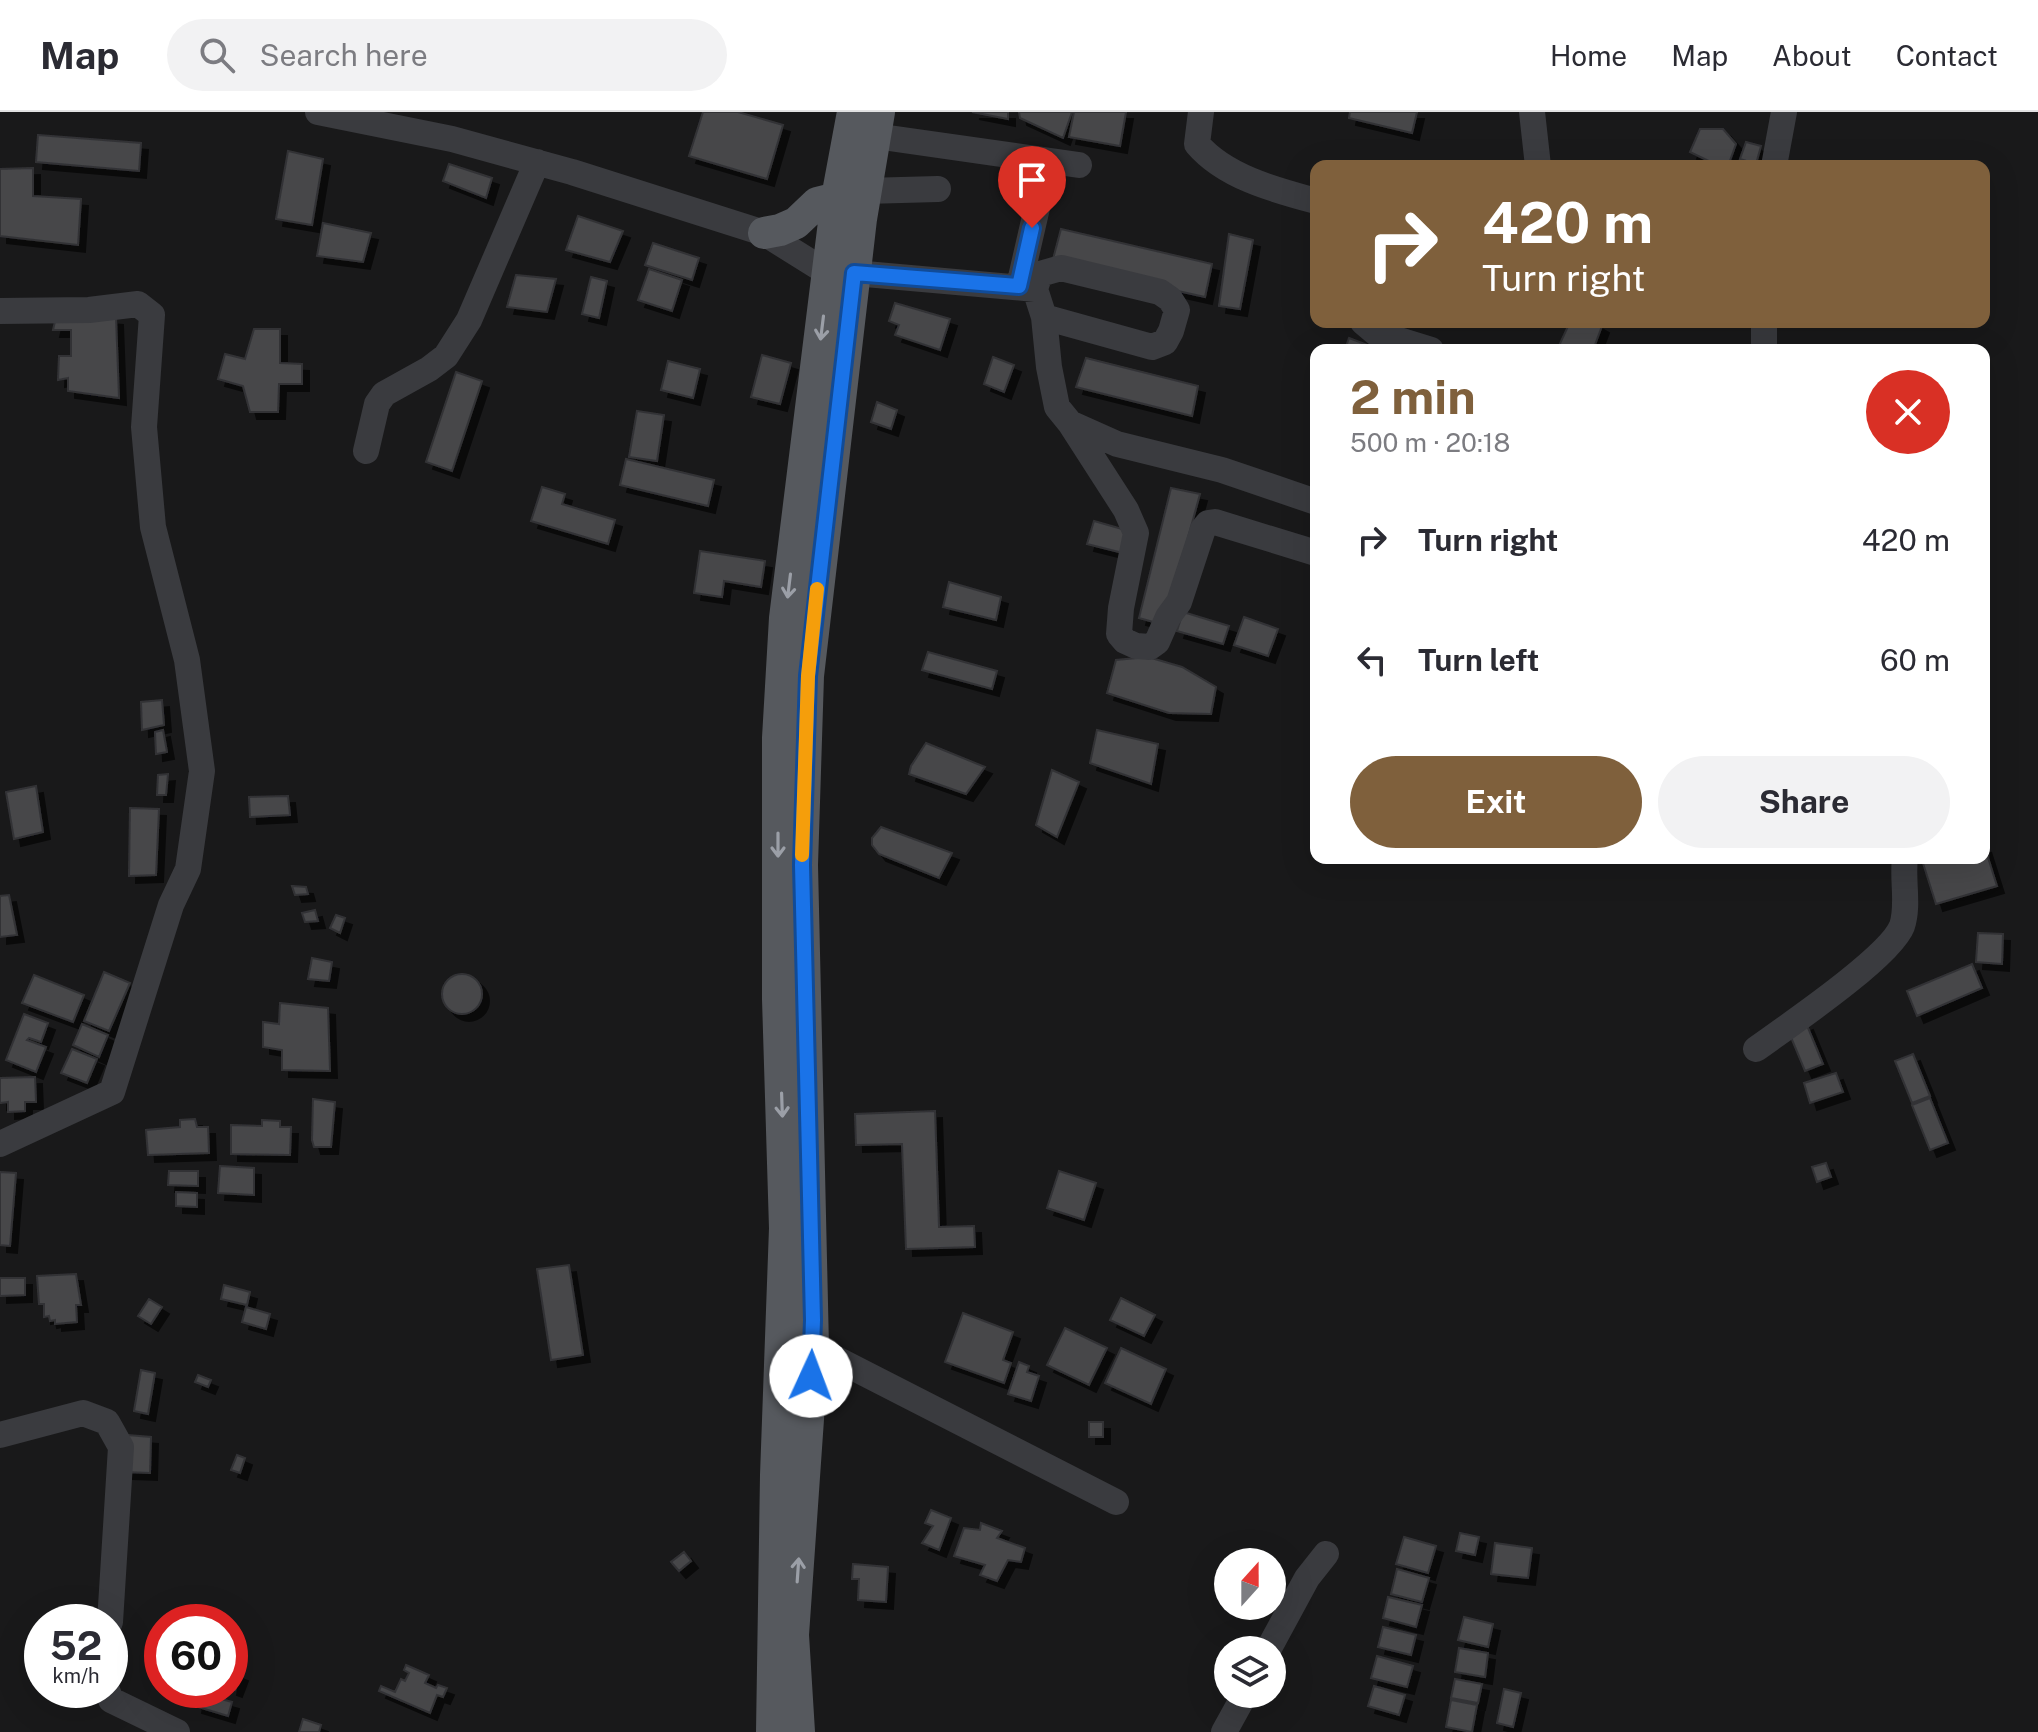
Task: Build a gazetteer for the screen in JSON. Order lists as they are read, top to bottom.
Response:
{
  "north": "top",
  "page": {
    "header": "Map",
    "search": "Search here",
    "nav": [
      "Home",
      "Map",
      "About",
      "Contact"
    ],
    "turn": ["420 m", "Turn right"],
    "heading": ["2 min", "500 m · 20:18"],
    "list": [
      {
        "name": "Turn right",
        "value": "420 m"
      },
      {
        "name": "Turn left",
        "value": "60 m"
      }
    ],
    "buttons": ["Exit", "Share"],
    "speed": "52 km/h",
    "limit": "60"
  }
}
